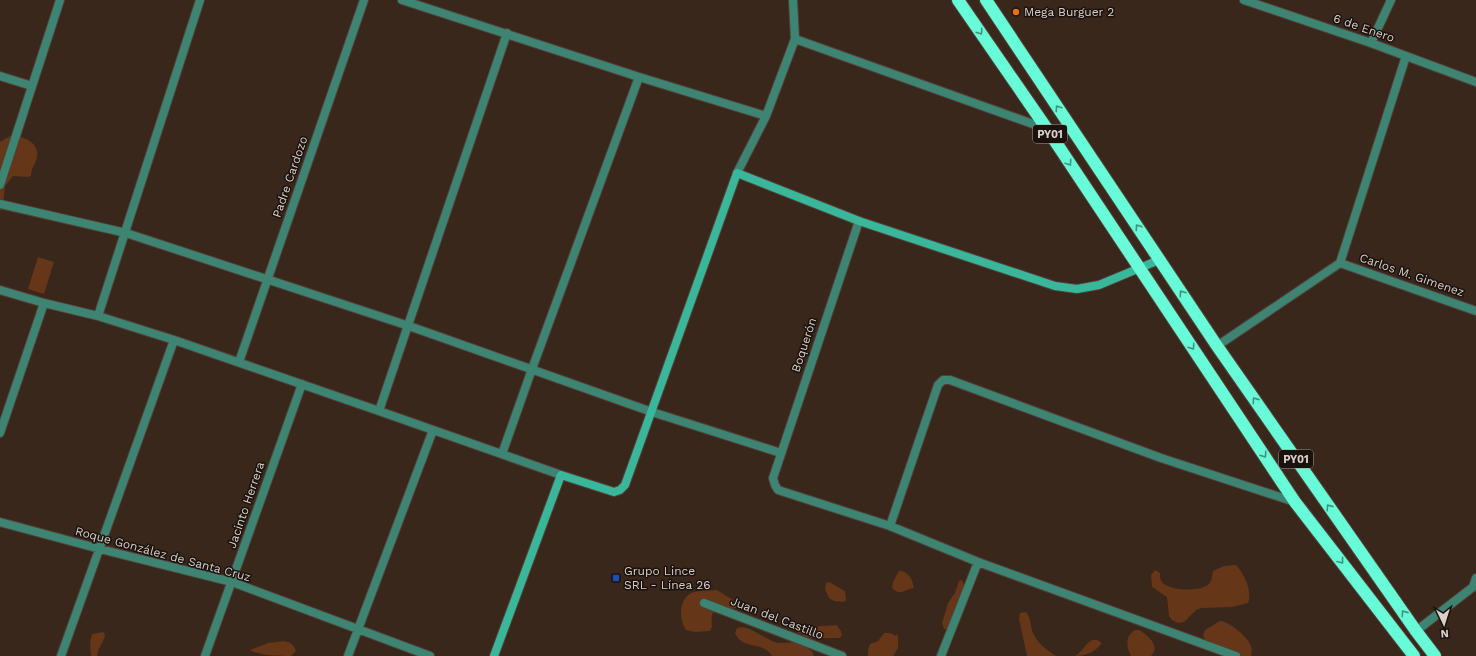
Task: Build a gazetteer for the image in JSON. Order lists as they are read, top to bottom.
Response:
{
  "streets": {
    "highway": ["PY01"],
    "street": [
      "6 de Enero",
      "Padre Cardozo",
      "Carlos M. Gimenez",
      "Boquerón",
      "Jacinto Herrera",
      "Roque González de Santa Cruz",
      "Juan del Castillo"
    ]
  },
  "crossings": [
    ["Jacinto Herrera", "Roque González de Santa Cruz"]
  ],
  "places": {
    "other": ["Mega Burguer 2"],
    "transit": ["Grupo Lince SRL - Línea 26"]
  },
  "north": "bottom"
}
